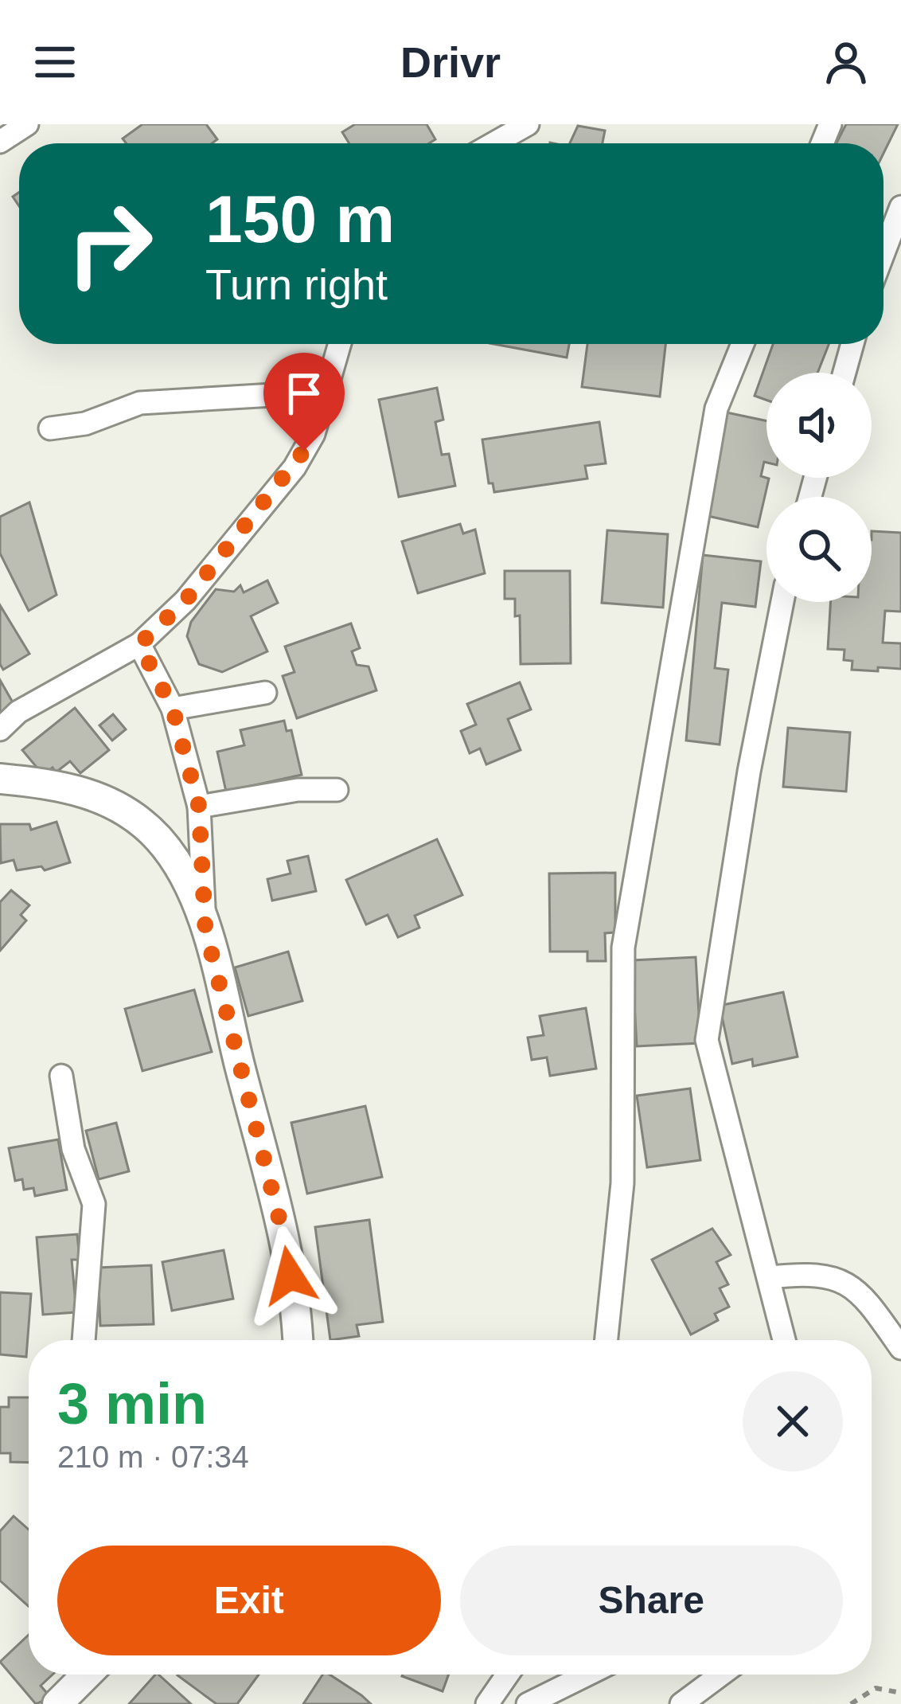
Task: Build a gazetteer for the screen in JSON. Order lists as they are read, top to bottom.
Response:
{
  "page": {
    "header": "Drivr",
    "turn": ["150 m", "Turn right"],
    "heading": ["3 min", "210 m · 07:34"],
    "buttons": ["Exit", "Share"]
  }
}
